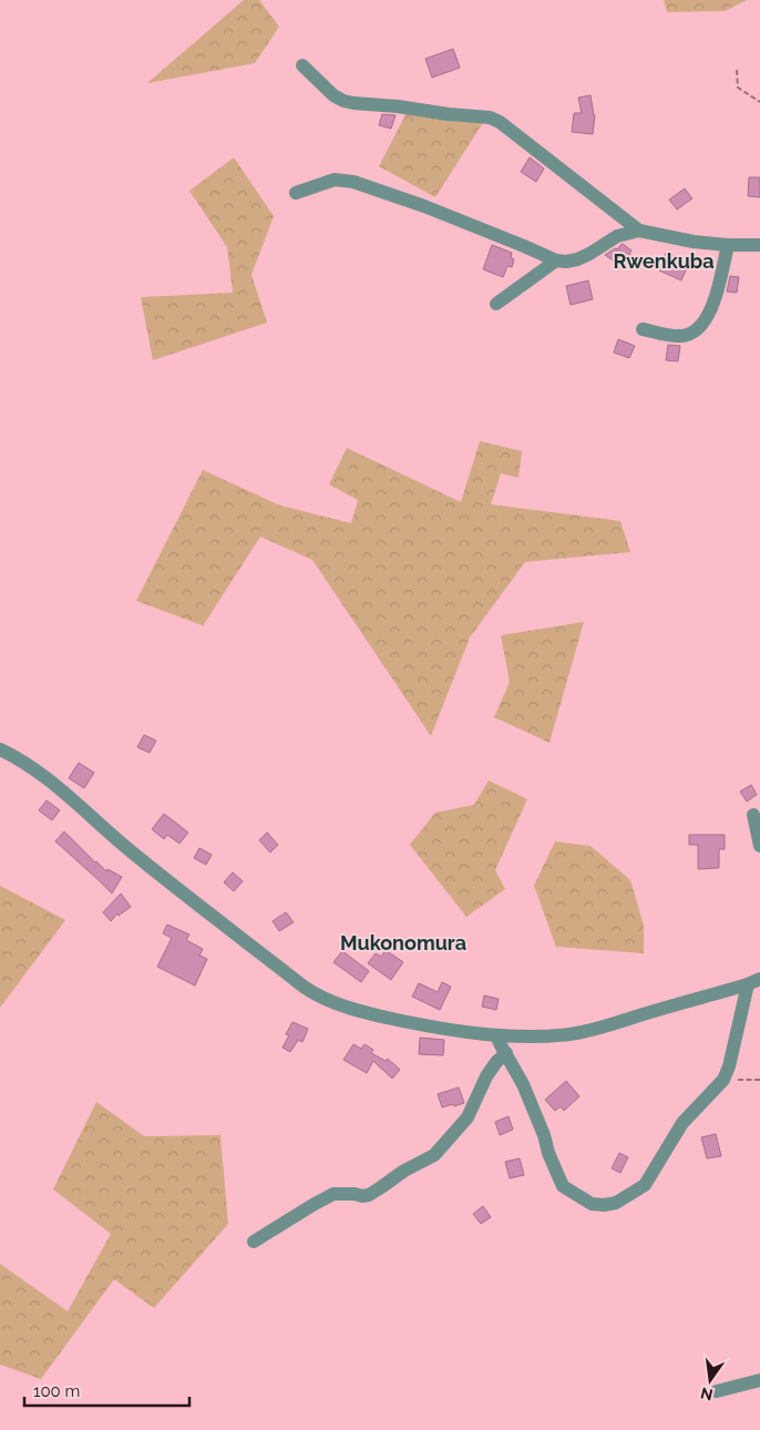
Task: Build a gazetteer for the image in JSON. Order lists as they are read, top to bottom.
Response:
{
  "districts": ["Rwenkuba", "Mukonomura"],
  "scale_bar": "100 m",
  "north": "bottom"
}
